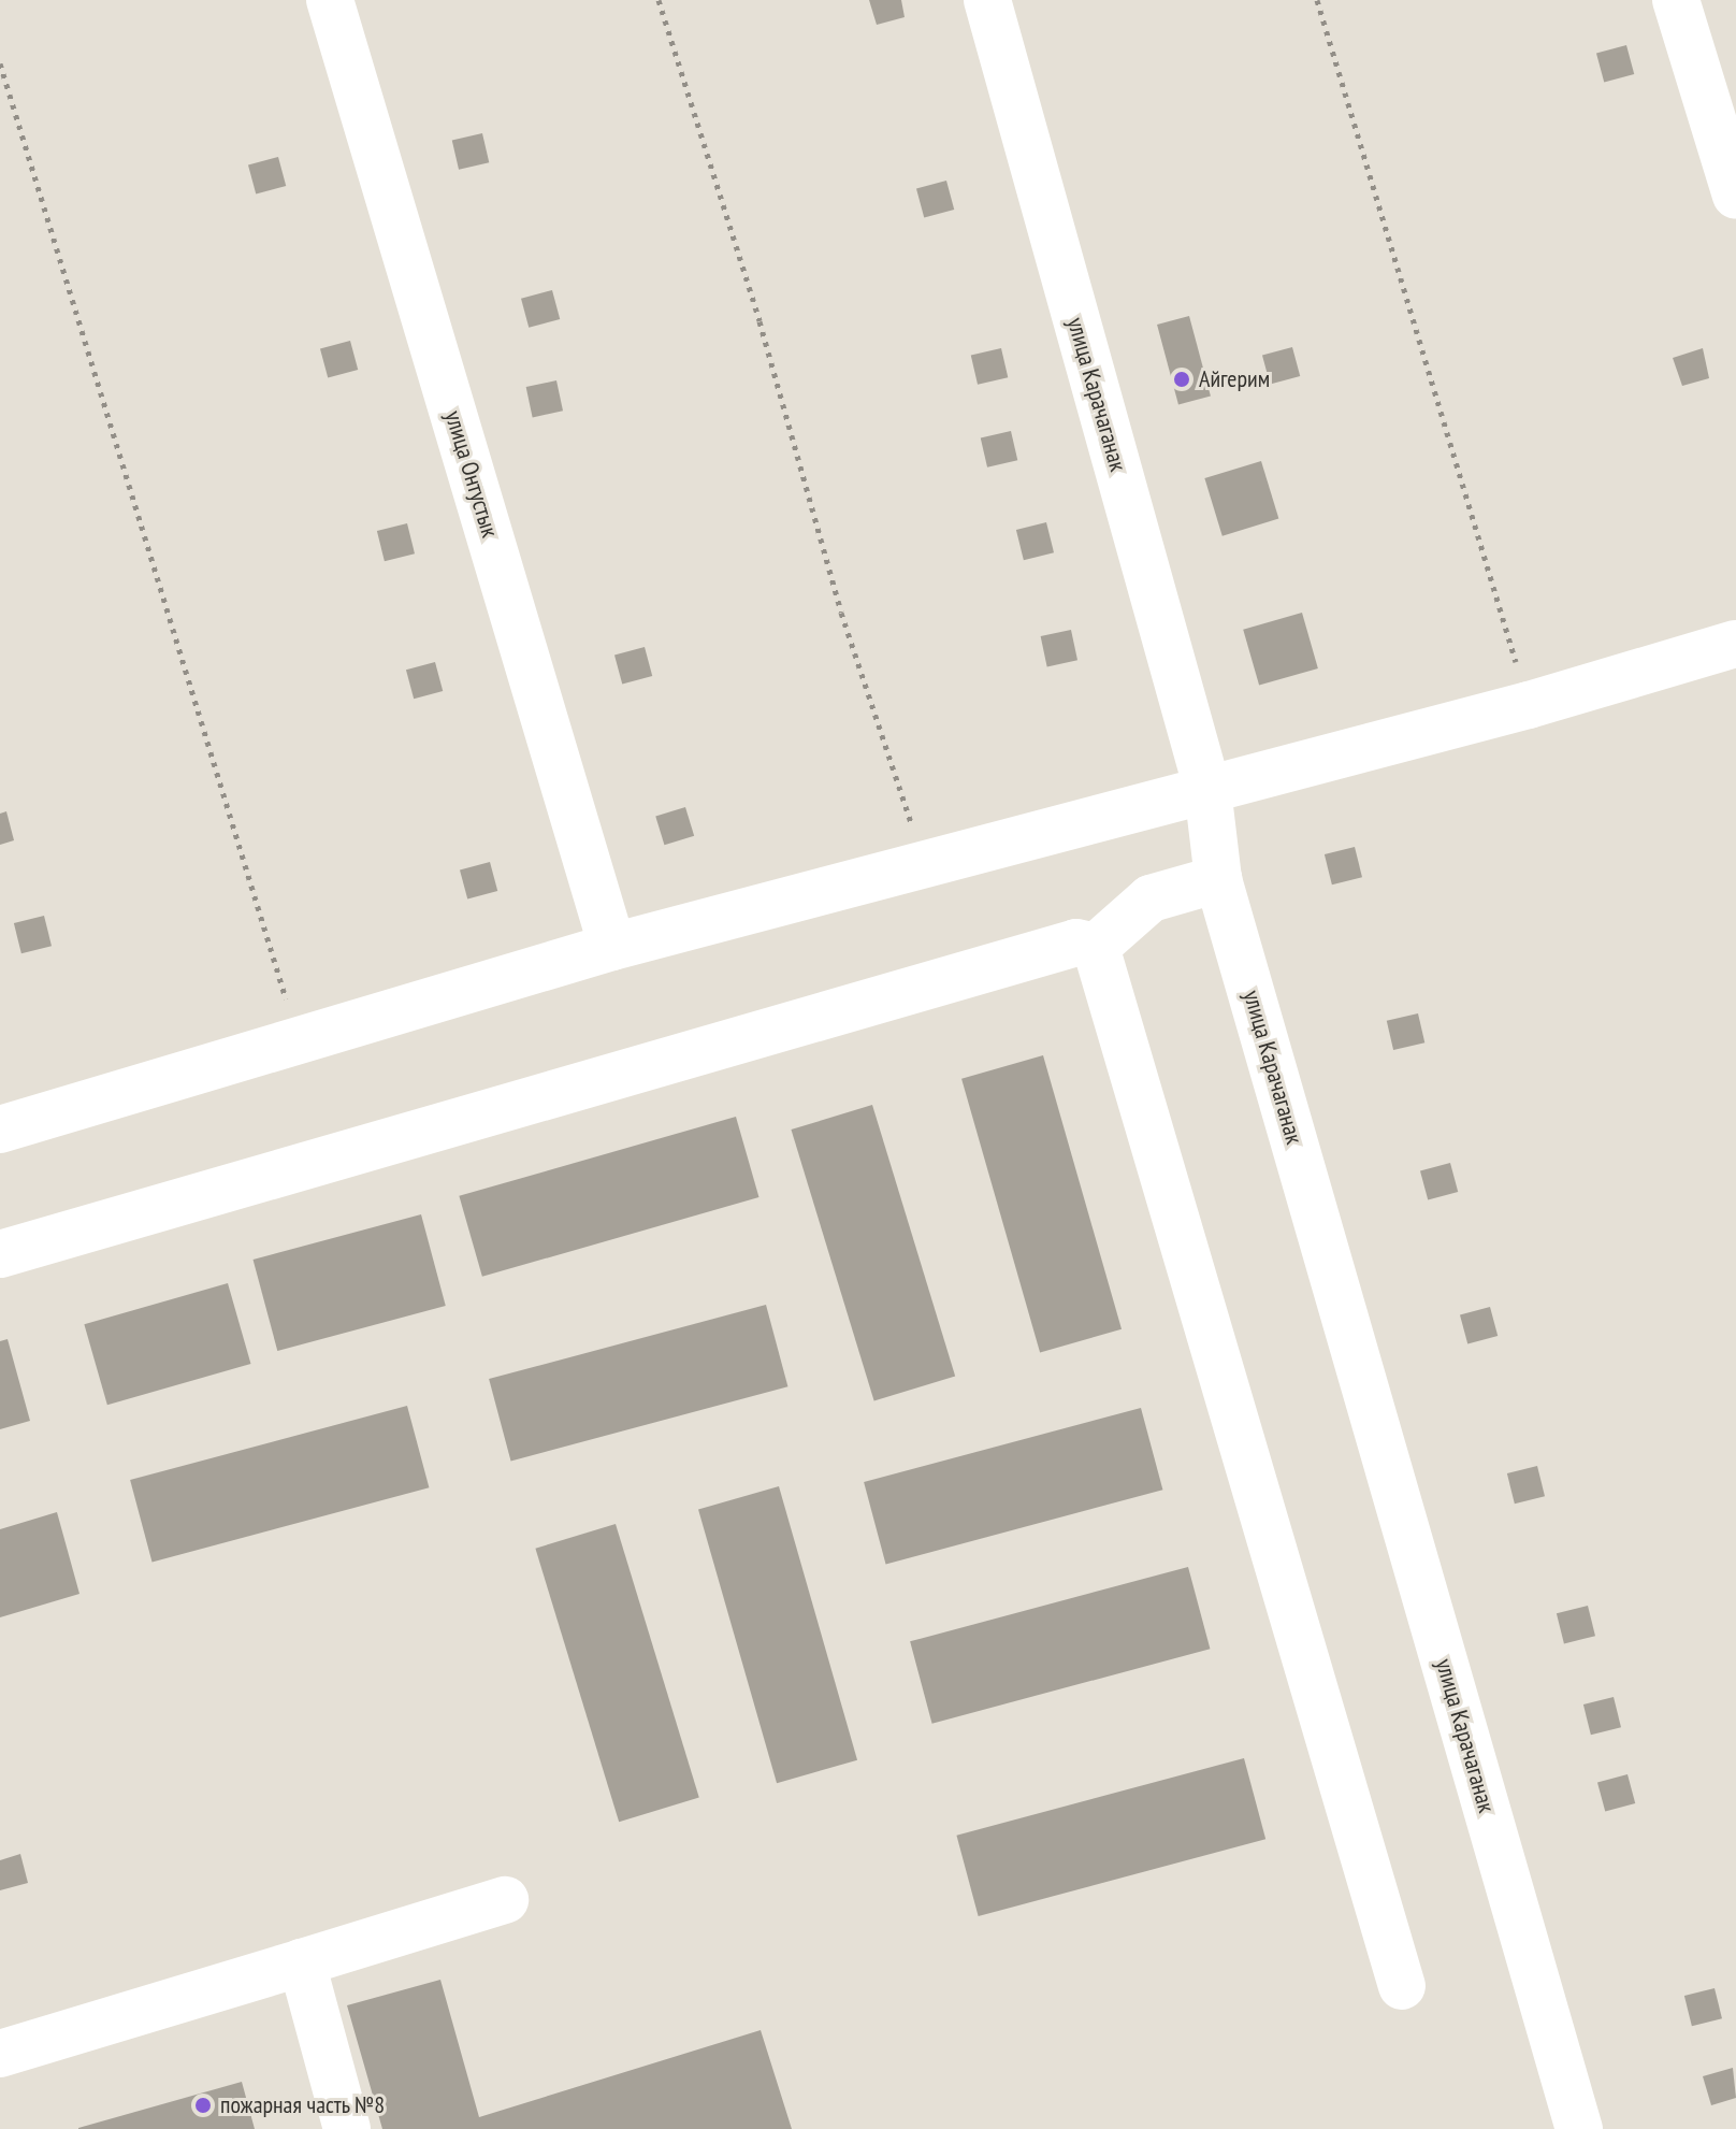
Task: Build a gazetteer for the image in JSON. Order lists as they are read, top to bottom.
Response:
{
  "streets": {
    "street": ["улица Карачаганак", "улица Онтустык"]
  },
  "places": ["Айгерим", "пожарная часть №8"]
}
